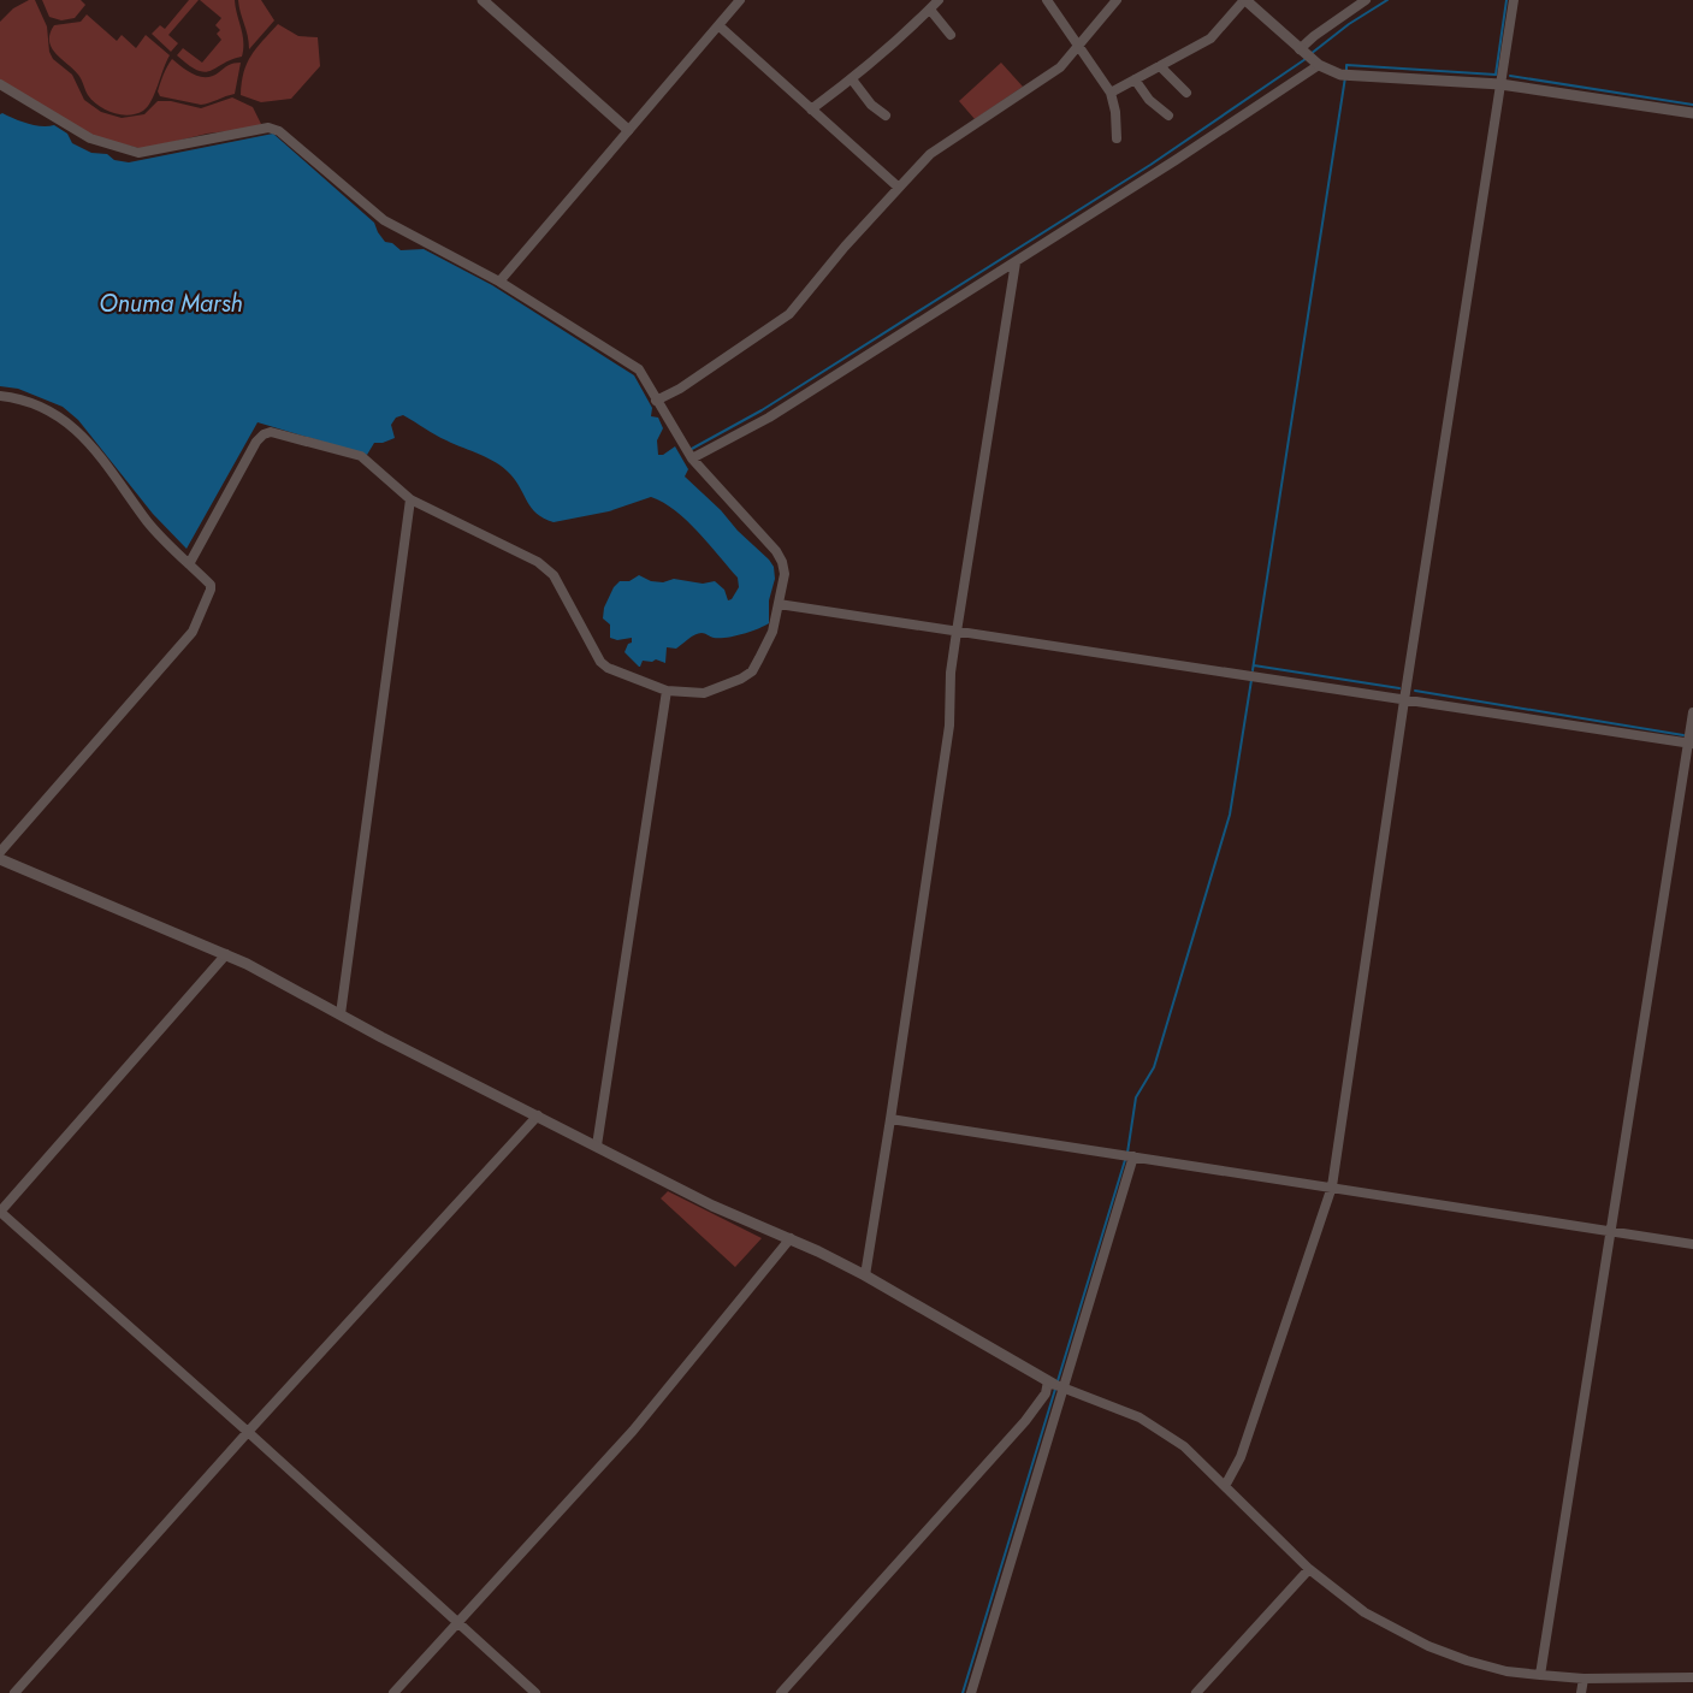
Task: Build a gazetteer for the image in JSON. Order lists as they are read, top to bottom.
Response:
{
  "water": ["Onuma Marsh"]
}
